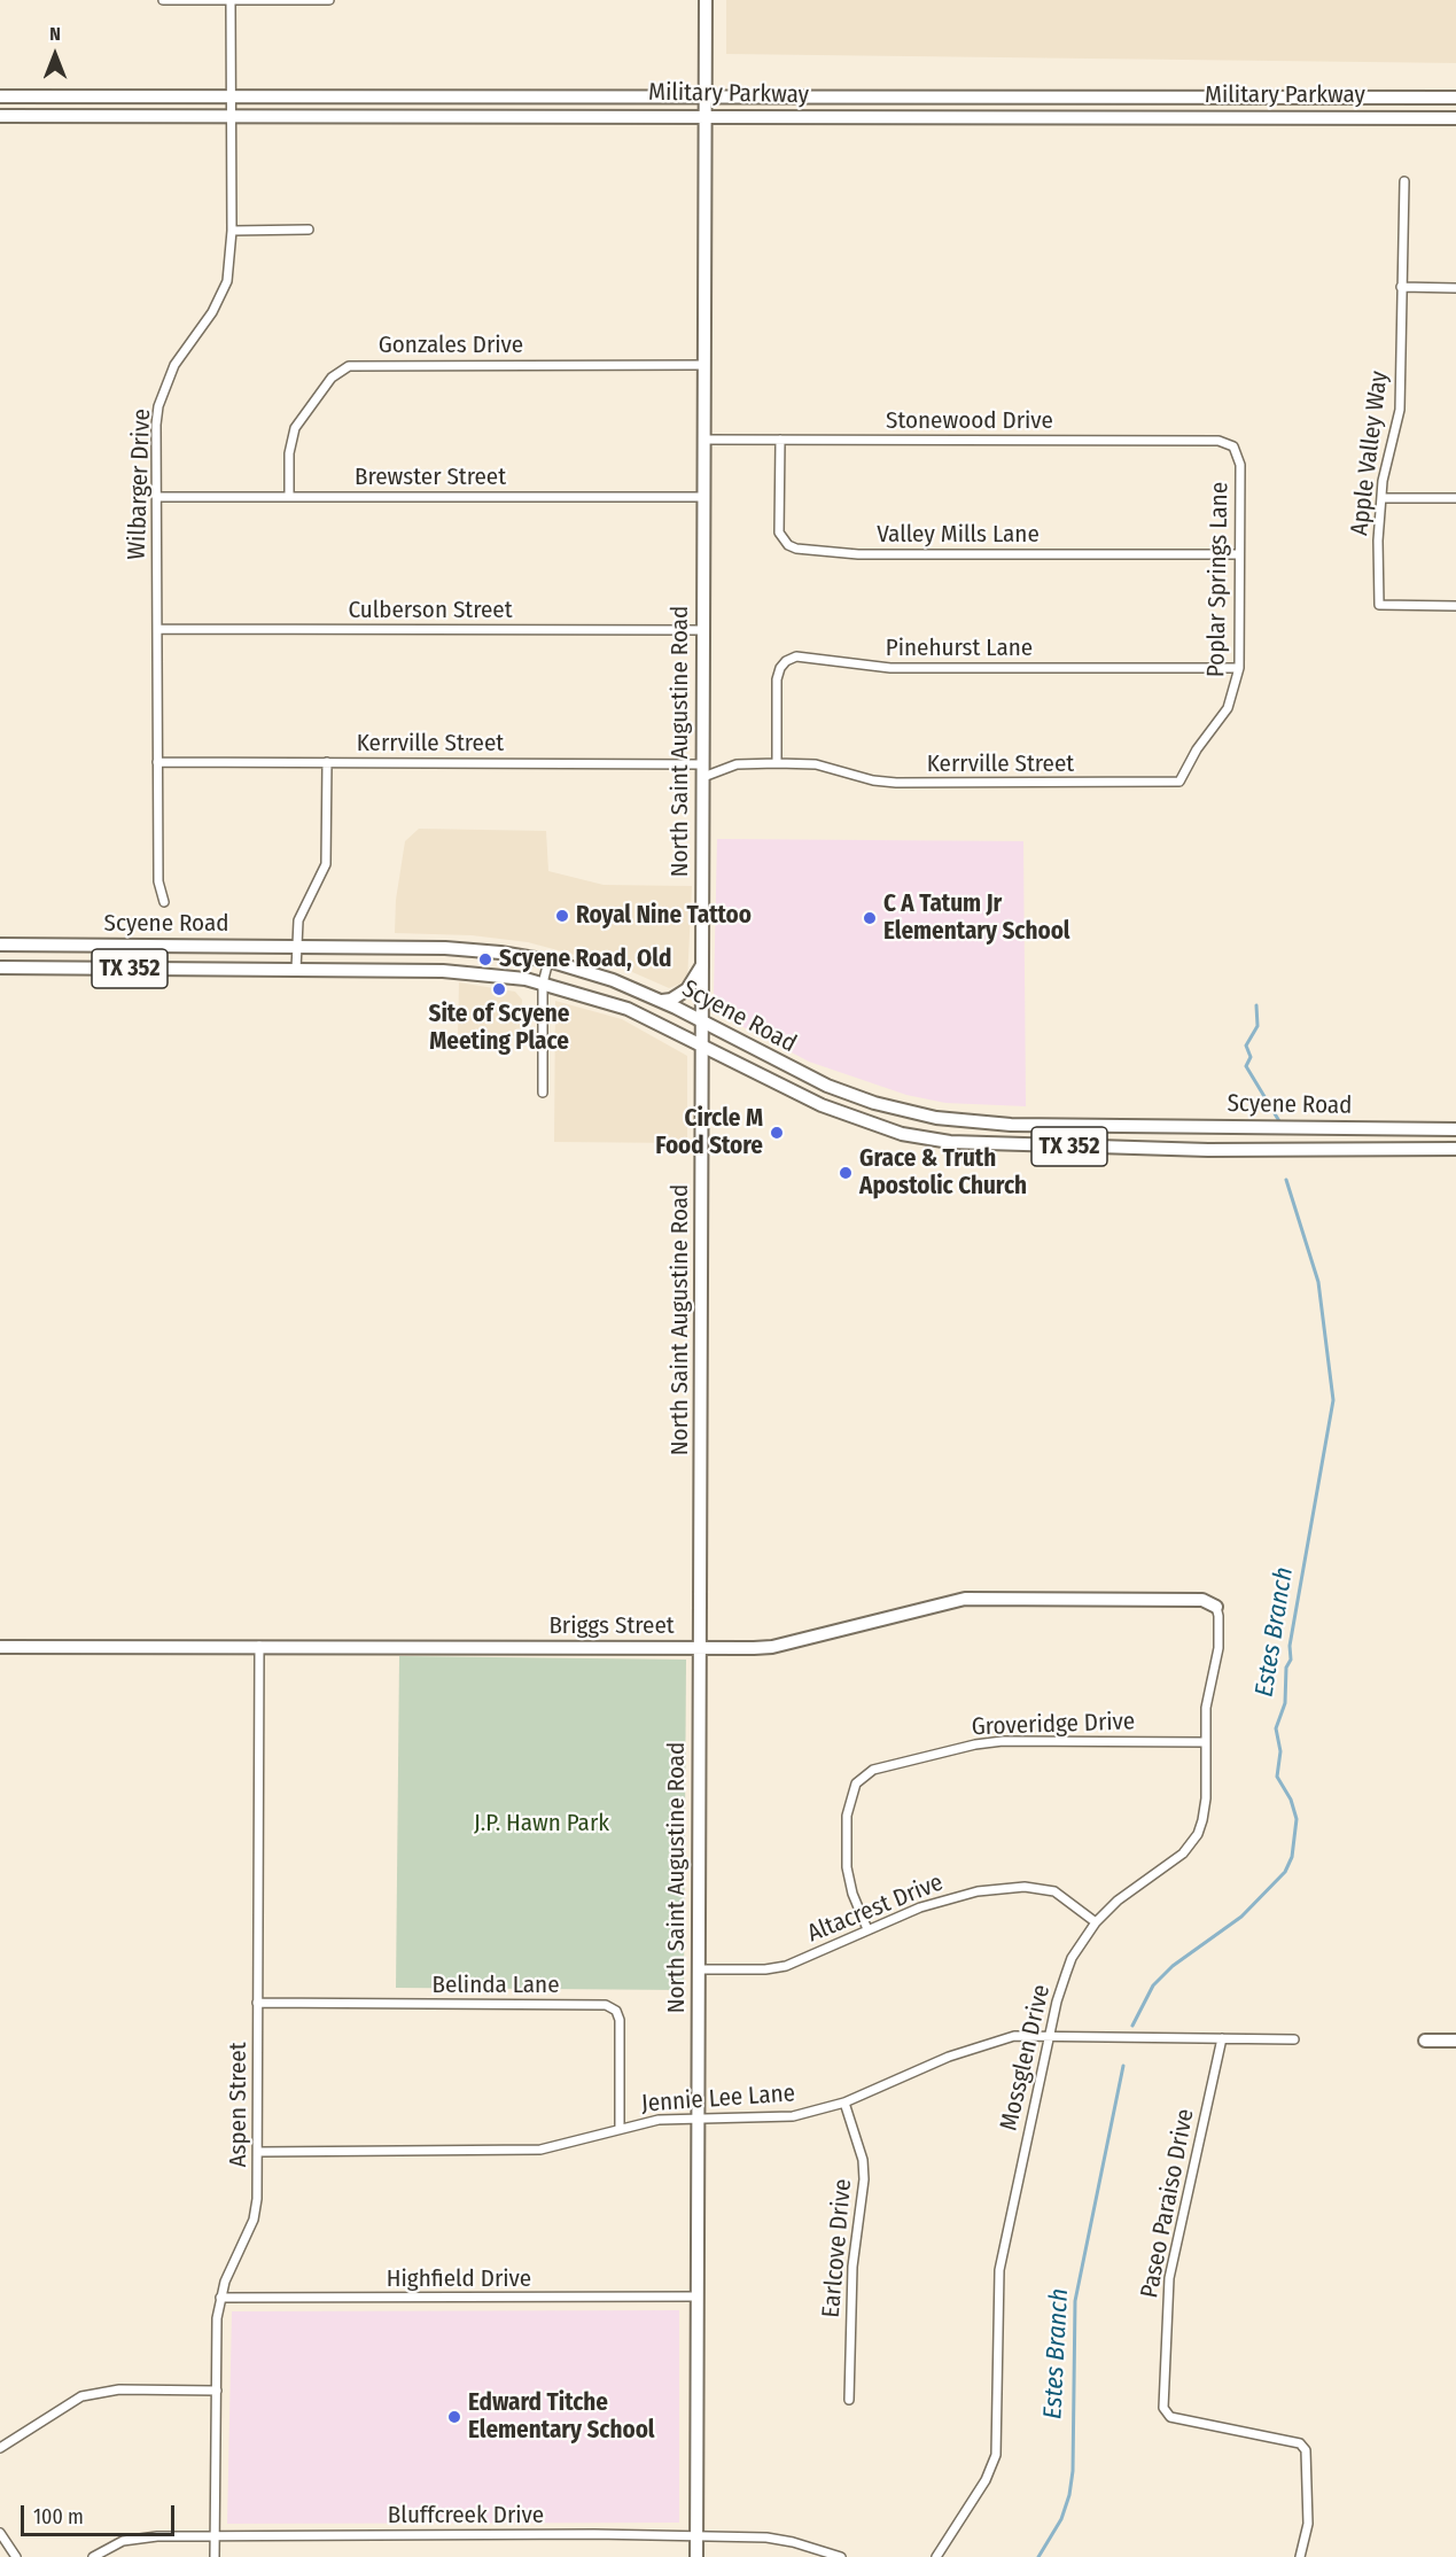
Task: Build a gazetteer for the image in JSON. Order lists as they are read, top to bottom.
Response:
{
  "streets": {
    "main road": [
      "Military Parkway",
      "North Saint Augustine Road",
      "Scyene Road",
      "TX 352",
      "Briggs Street"
    ],
    "street": [
      "Gonzales Drive",
      "Stonewood Drive",
      "Apple Valley Way",
      "Brewster Street",
      "Wilbarger Drive",
      "Valley Mills Lane",
      "Poplar Springs Lane",
      "Culberson Street",
      "Pinehurst Lane",
      "Kerrville Street",
      "Groveridge Drive",
      "Altacrest Drive",
      "Belinda Lane",
      "Mossglen Drive",
      "Jennie Lee Lane",
      "Aspen Street",
      "Paseo Paraiso Drive",
      "Earlcove Drive",
      "Highfield Drive",
      "Bluffcreek Drive"
    ]
  },
  "crossings": [
    ["Military Parkway", "Wilbarger Drive"],
    ["Military Parkway", "North Saint Augustine Road"],
    ["Gonzales Drive", "Brewster Street"],
    ["Gonzales Drive", "North Saint Augustine Road"],
    ["Stonewood Drive", "Valley Mills Lane"],
    ["Stonewood Drive", "Poplar Springs Lane"],
    ["Stonewood Drive", "North Saint Augustine Road"],
    ["Brewster Street", "Wilbarger Drive"],
    ["Brewster Street", "North Saint Augustine Road"],
    ["Wilbarger Drive", "Culberson Street"],
    ["Wilbarger Drive", "Kerrville Street"],
    ["Valley Mills Lane", "Poplar Springs Lane"],
    ["Poplar Springs Lane", "Pinehurst Lane"],
    ["Poplar Springs Lane", "Kerrville Street"],
    ["Culberson Street", "North Saint Augustine Road"],
    ["Pinehurst Lane", "Kerrville Street"],
    ["North Saint Augustine Road", "Kerrville Street"],
    ["North Saint Augustine Road", "Scyene Road"],
    ["North Saint Augustine Road", "Briggs Street"],
    ["North Saint Augustine Road", "Altacrest Drive"],
    ["North Saint Augustine Road", "Jennie Lee Lane"],
    ["North Saint Augustine Road", "Highfield Drive"],
    ["North Saint Augustine Road", "Bluffcreek Drive"],
    ["Briggs Street", "Mossglen Drive"],
    ["Briggs Street", "Aspen Street"],
    ["Groveridge Drive", "Altacrest Drive"],
    ["Groveridge Drive", "Mossglen Drive"],
    ["Altacrest Drive", "Mossglen Drive"],
    ["Belinda Lane", "Jennie Lee Lane"],
    ["Belinda Lane", "Aspen Street"],
    ["Mossglen Drive", "Jennie Lee Lane"],
    ["Jennie Lee Lane", "Aspen Street"],
    ["Jennie Lee Lane", "Paseo Paraiso Drive"],
    ["Jennie Lee Lane", "Earlcove Drive"],
    ["Aspen Street", "Highfield Drive"],
    ["Aspen Street", "Bluffcreek Drive"]
  ],
  "water": ["Estes Branch"],
  "parks": ["J.P. Hawn Park"],
  "places": [
    "Royal Nine Tattoo",
    "C A Tatum Jr Elementary School",
    "Scyene Road, Old",
    "Site of Scyene Meeting Place",
    "Circle M Food Store",
    "Grace & Truth Apostolic Church",
    "Edward Titche Elementary School"
  ],
  "scale_bar": "100 m",
  "north": "top"
}
